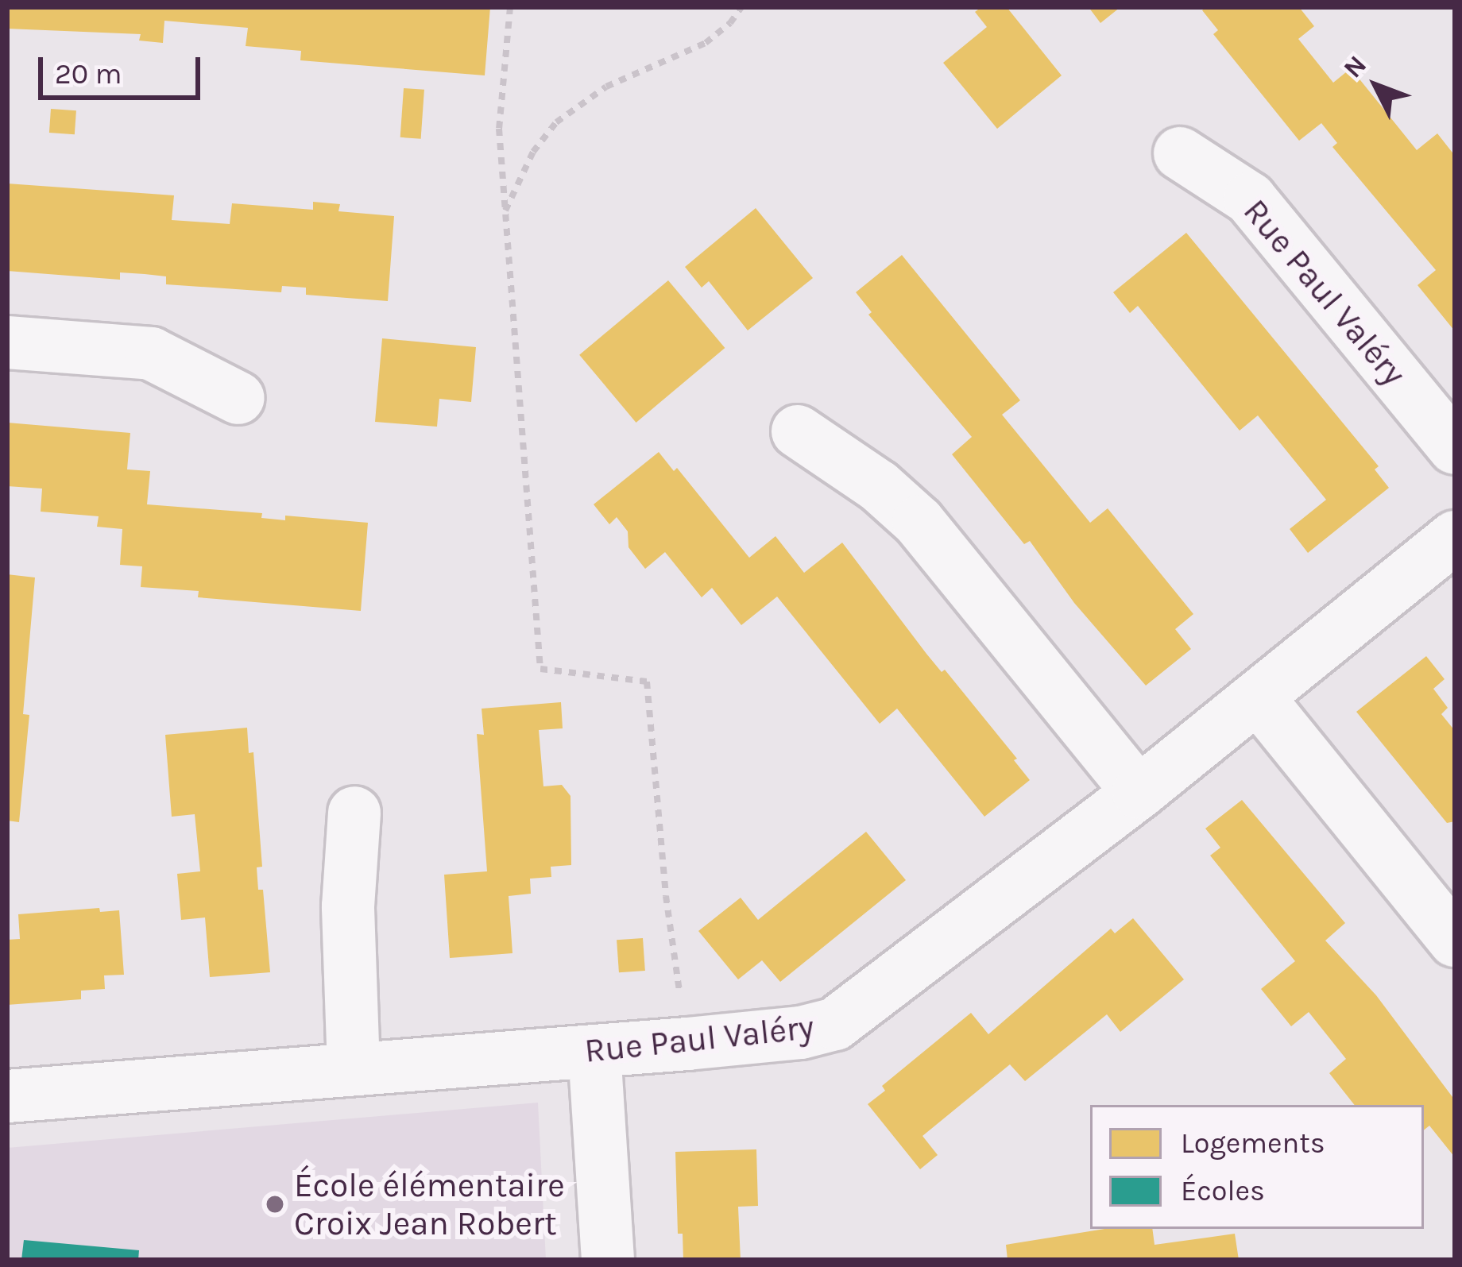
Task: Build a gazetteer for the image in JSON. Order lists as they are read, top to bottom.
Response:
{
  "streets": {
    "street": ["Rue Paul Valéry"]
  },
  "places": ["École élémentaire Croix Jean Robert"],
  "legend": ["Logements", "Écoles"],
  "scale_bar": "20 m",
  "north": "top left"
}
